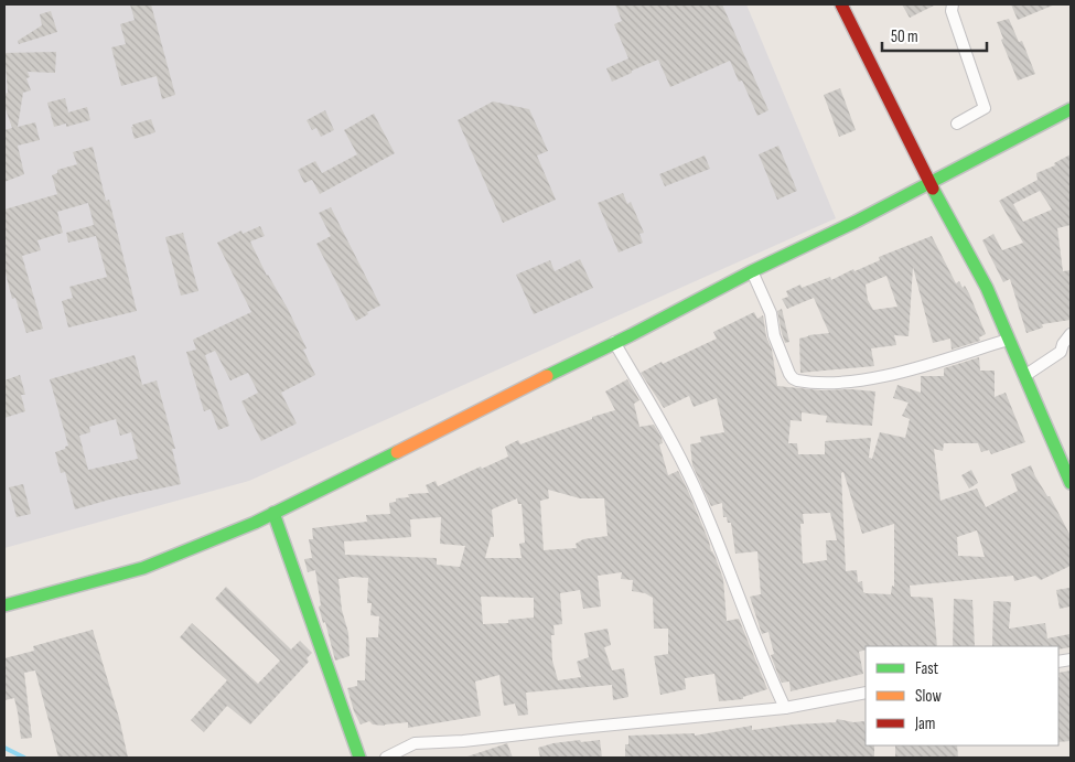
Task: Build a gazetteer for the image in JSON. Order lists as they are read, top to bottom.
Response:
{
  "legend": ["Fast", "Slow", "Jam"],
  "scale_bar": "50 m"
}
